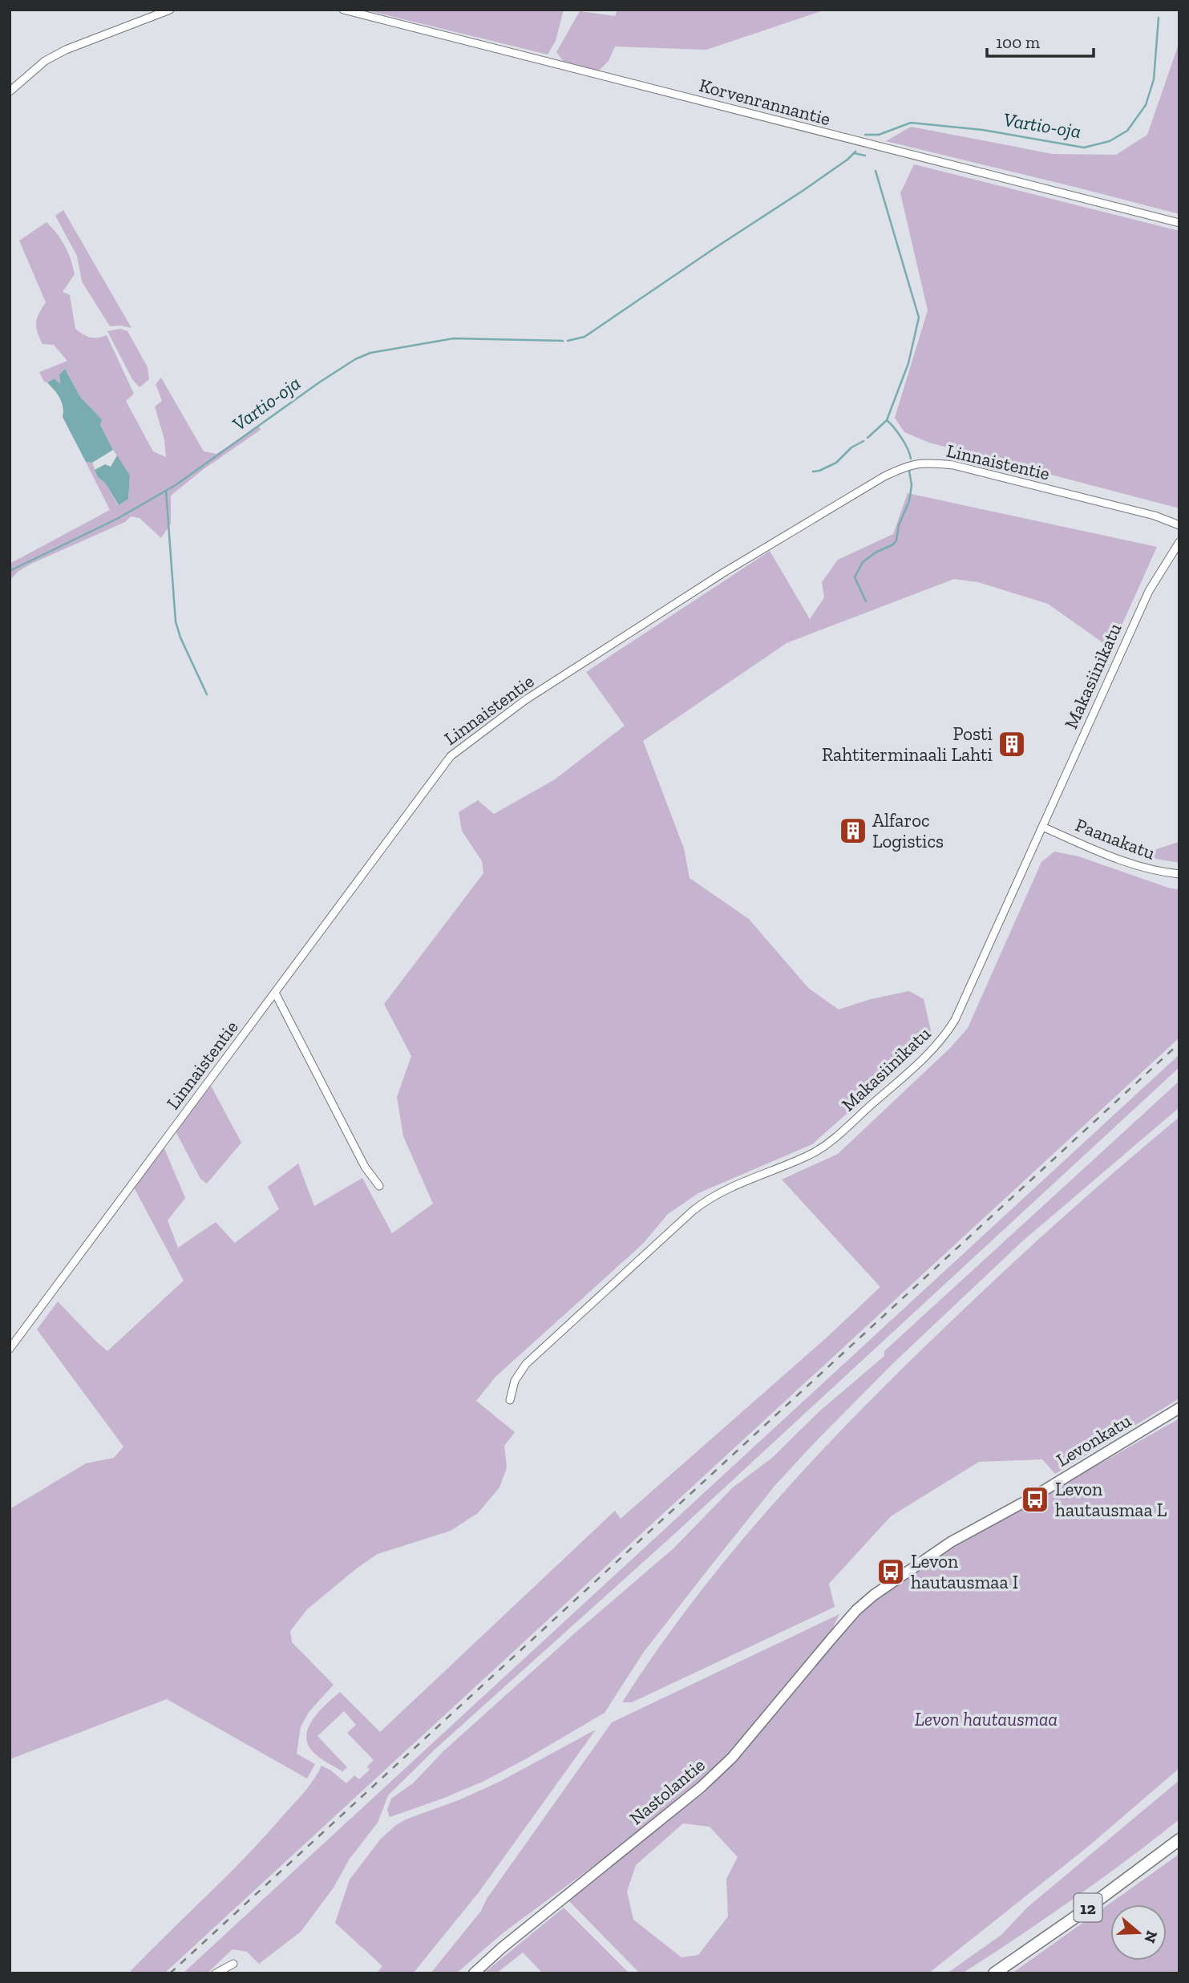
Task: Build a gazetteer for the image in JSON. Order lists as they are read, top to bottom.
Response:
{
  "streets": {
    "highway": ["12"],
    "main road": ["Levonkatu", "Nastolantie"],
    "street": [
      "Korvenrannantie",
      "Linnaistentie",
      "Makasiinikatu",
      "Paanakatu"
    ]
  },
  "crossings": [
    ["Makasiinikatu", "Paanakatu"],
    ["Levonkatu", "Nastolantie"]
  ],
  "water": ["Vartio-oja"],
  "parks": ["Levon hautausmaa"],
  "places": {
    "building": ["Posti Rahtiterminaali Lahti", "Alfaroc Logistics"],
    "bus stop": ["Levon hautausmaa L", "Levon hautausmaa I"]
  },
  "scale_bar": "100 m",
  "north": "right"
}
